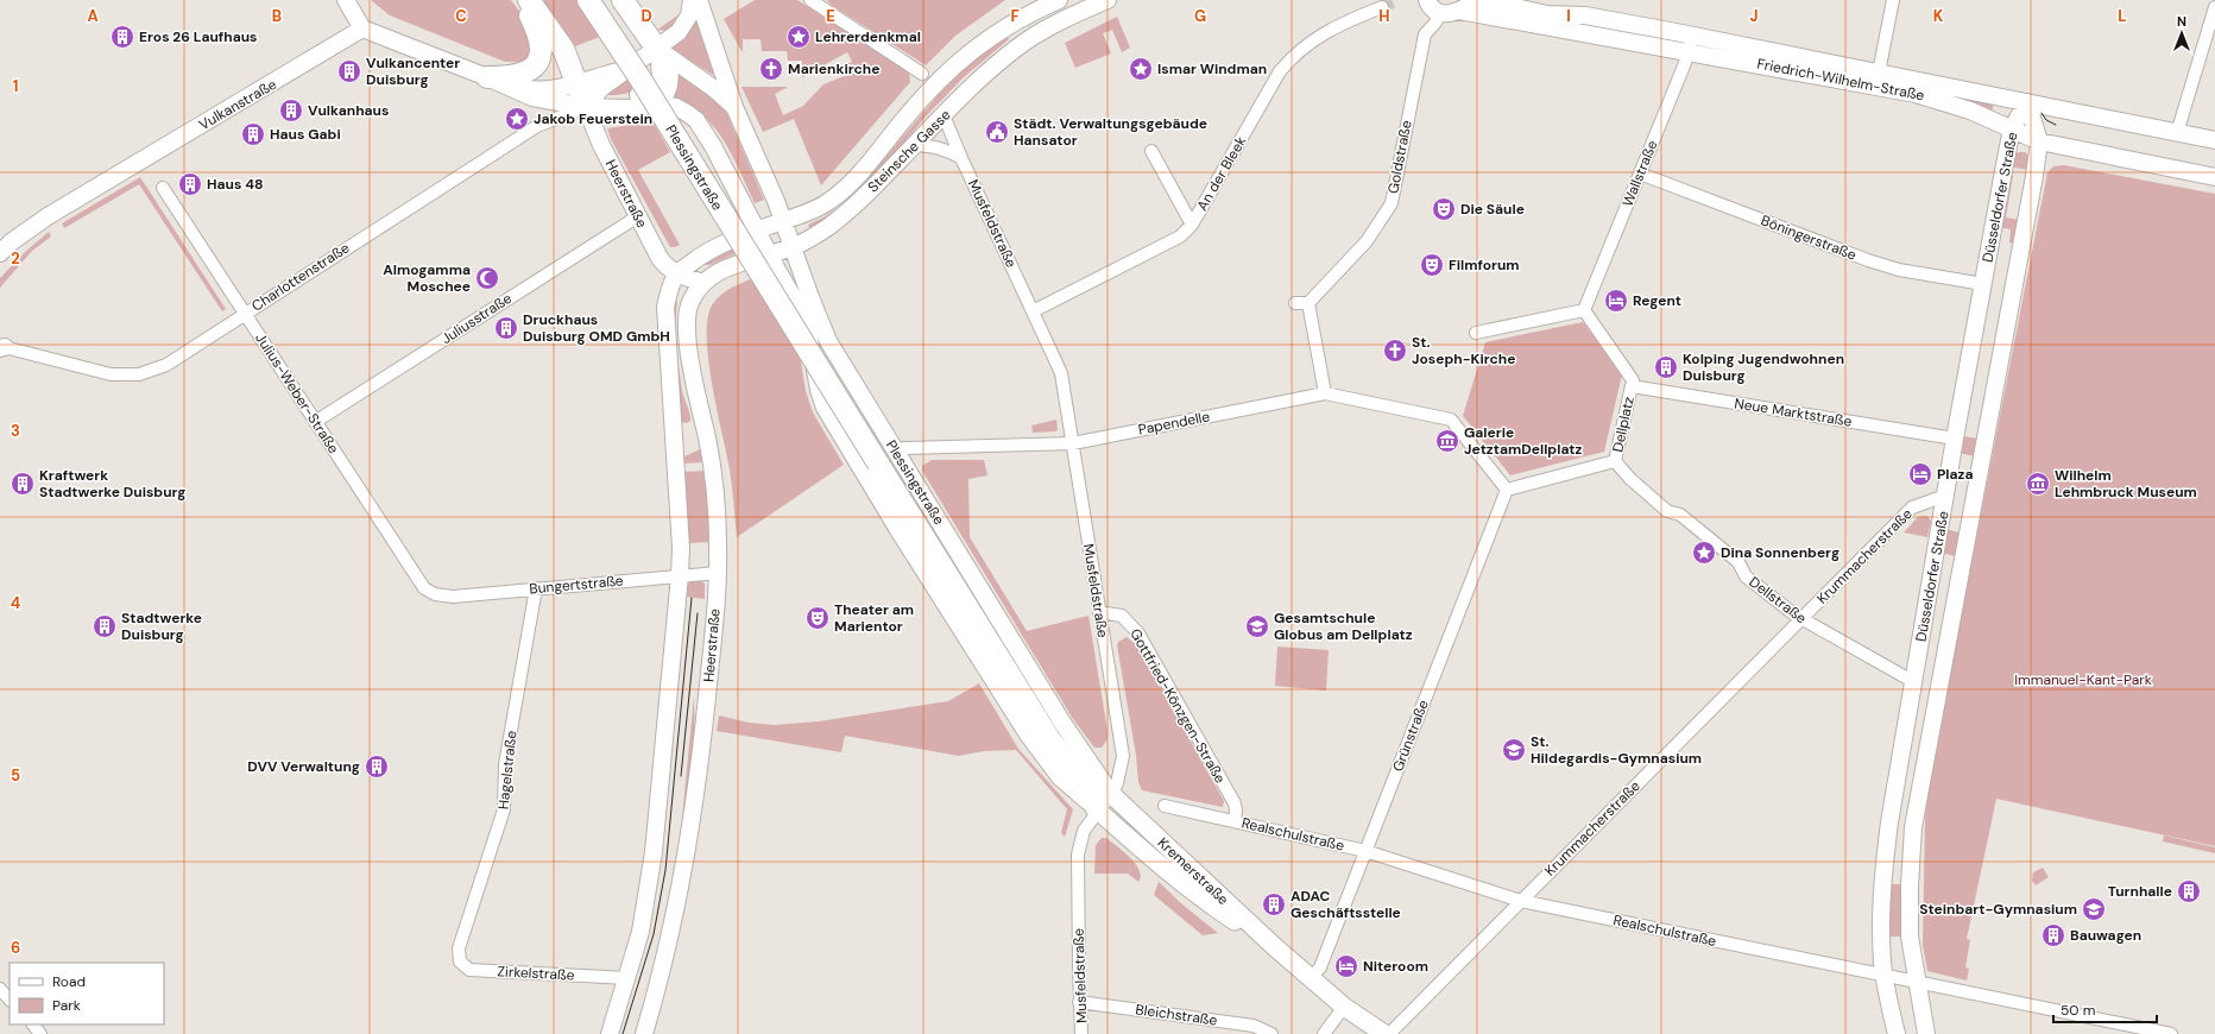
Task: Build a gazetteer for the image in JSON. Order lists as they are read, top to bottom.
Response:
{
  "streets": {
    "highway": ["Plessingstraße"],
    "main road": [
      "Friedrich-Wilhelm-Straße",
      "Vulkanstraße",
      "Steinsche Gasse",
      "Heerstraße",
      "Düsseldorfer Straße",
      "Kremerstraße"
    ],
    "street": [
      "Goldstraße",
      "An der Bleek",
      "Wallstraße",
      "Musfeldstraße",
      "Böningerstraße",
      "Charlottenstraße",
      "Juliusstraße",
      "Julius-Weber-Straße",
      "Neue Marktstraße",
      "Papendelle",
      "Dellplatz",
      "Krummacherstraße",
      "Bungertstraße",
      "Dellstraße",
      "Gottfried-Könzgen-Straße",
      "Grünstraße",
      "Hagelstraße",
      "Realschulstraße",
      "Zirkelstraße",
      "Bleichstraße"
    ]
  },
  "crossings": [
    ["Friedrich-Wilhelm-Straße", "Wallstraße"],
    ["Friedrich-Wilhelm-Straße", "Düsseldorfer Straße"],
    ["Steinsche Gasse", "Plessingstraße"],
    ["Steinsche Gasse", "Heerstraße"],
    ["Steinsche Gasse", "Musfeldstraße"],
    ["Plessingstraße", "Heerstraße"],
    ["Plessingstraße", "Musfeldstraße"],
    ["Plessingstraße", "Charlottenstraße"],
    ["Plessingstraße", "Papendelle"],
    ["Plessingstraße", "Kremerstraße"],
    ["An der Bleek", "Musfeldstraße"],
    ["Wallstraße", "Böningerstraße"],
    ["Wallstraße", "Dellplatz"],
    ["Heerstraße", "Charlottenstraße"],
    ["Heerstraße", "Juliusstraße"],
    ["Heerstraße", "Bungertstraße"],
    ["Düsseldorfer Straße", "Böningerstraße"],
    ["Düsseldorfer Straße", "Neue Marktstraße"],
    ["Düsseldorfer Straße", "Krummacherstraße"],
    ["Düsseldorfer Straße", "Dellstraße"],
    ["Düsseldorfer Straße", "Realschulstraße"],
    ["Musfeldstraße", "Papendelle"],
    ["Musfeldstraße", "Gottfried-Könzgen-Straße"],
    ["Musfeldstraße", "Kremerstraße"],
    ["Musfeldstraße", "Bleichstraße"],
    ["Charlottenstraße", "Julius-Weber-Straße"],
    ["Juliusstraße", "Julius-Weber-Straße"],
    ["Julius-Weber-Straße", "Bungertstraße"],
    ["Neue Marktstraße", "Dellplatz"],
    ["Papendelle", "Dellplatz"],
    ["Papendelle", "Grünstraße"],
    ["Dellplatz", "Dellstraße"],
    ["Dellplatz", "Grünstraße"],
    ["Krummacherstraße", "Dellstraße"],
    ["Krummacherstraße", "Realschulstraße"],
    ["Bungertstraße", "Hagelstraße"],
    ["Gottfried-Könzgen-Straße", "Realschulstraße"],
    ["Grünstraße", "Realschulstraße"],
    ["Grünstraße", "Kremerstraße"],
    ["Hagelstraße", "Zirkelstraße"]
  ],
  "parks": ["Immanuel-Kant-Park"],
  "places": {
    "building": [
      "Eros 26 Laufhaus",
      "Vulkancenter Duisburg",
      "Vulkanhaus",
      "Haus Gabi",
      "Haus 48",
      "Druckhaus Duisburg OMD GmbH",
      "Kolping Jugendwohnen Duisburg",
      "Kraftwerk Stadtwerke Duisburg",
      "Stadtwerke Duisburg",
      "DVV Verwaltung",
      "Turnhalle",
      "ADAC Geschäftsstelle",
      "Bauwagen"
    ],
    "place": [
      "Lehrerdenkmal",
      "Ismar Windman",
      "Jakob Feuerstein",
      "Dina Sonnenberg"
    ],
    "church": ["Marienkirche", "St. Joseph-Kirche"],
    "public building": ["Städt. Verwaltungsgebäude Hansator"],
    "theatre": ["Die Säule", "Filmforum", "Theater am Marientor"],
    "mosque": ["Almogamma Moschee"],
    "hotel": ["Regent", "Plaza", "Niteroom"],
    "museum": ["Galerie JetztamDellplatz", "Wilhelm Lehmbruck Museum"],
    "school or university": ["Gesamtschule Globus am Dellplatz", "St. Hildegardis-Gymnasium", "Steinbart-Gymnasium"]
  },
  "legend": ["Road", "Park"],
  "scale_bar": "50 m",
  "north": "top",
  "grid": {
    "columns": [
      "A",
      "B",
      "C",
      "D",
      "E",
      "F",
      "G",
      "H",
      "I",
      "J",
      "K",
      "L"
    ],
    "rows": [
      "1",
      "2",
      "3",
      "4",
      "5",
      "6"
    ]
  }
}
